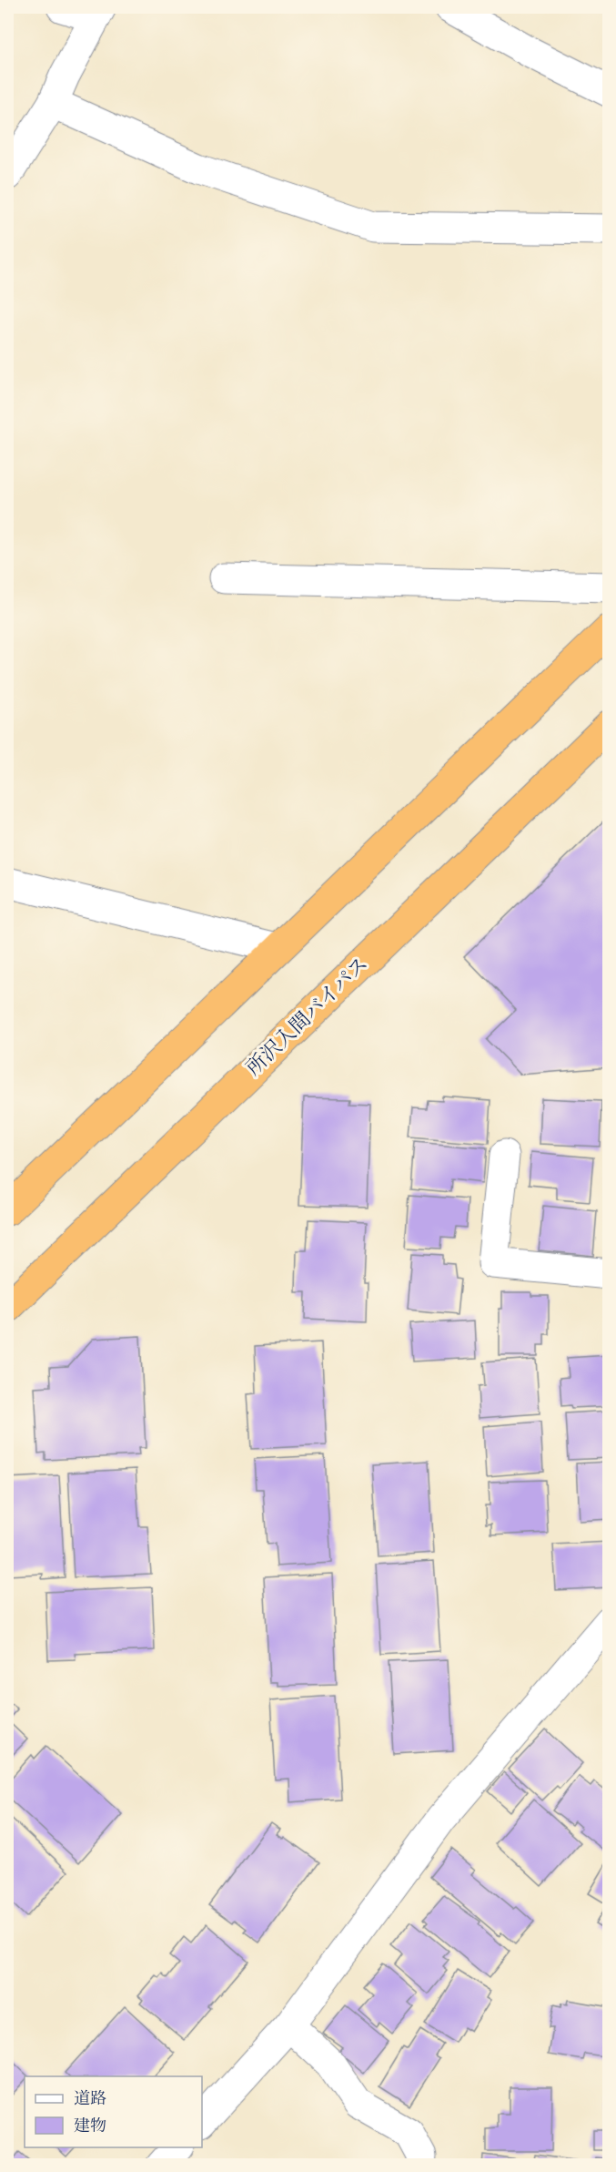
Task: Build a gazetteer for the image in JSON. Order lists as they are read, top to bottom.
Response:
{
  "streets": {
    "highway": ["所沢入間バイパス"]
  },
  "legend": ["道路", "建物"]
}
